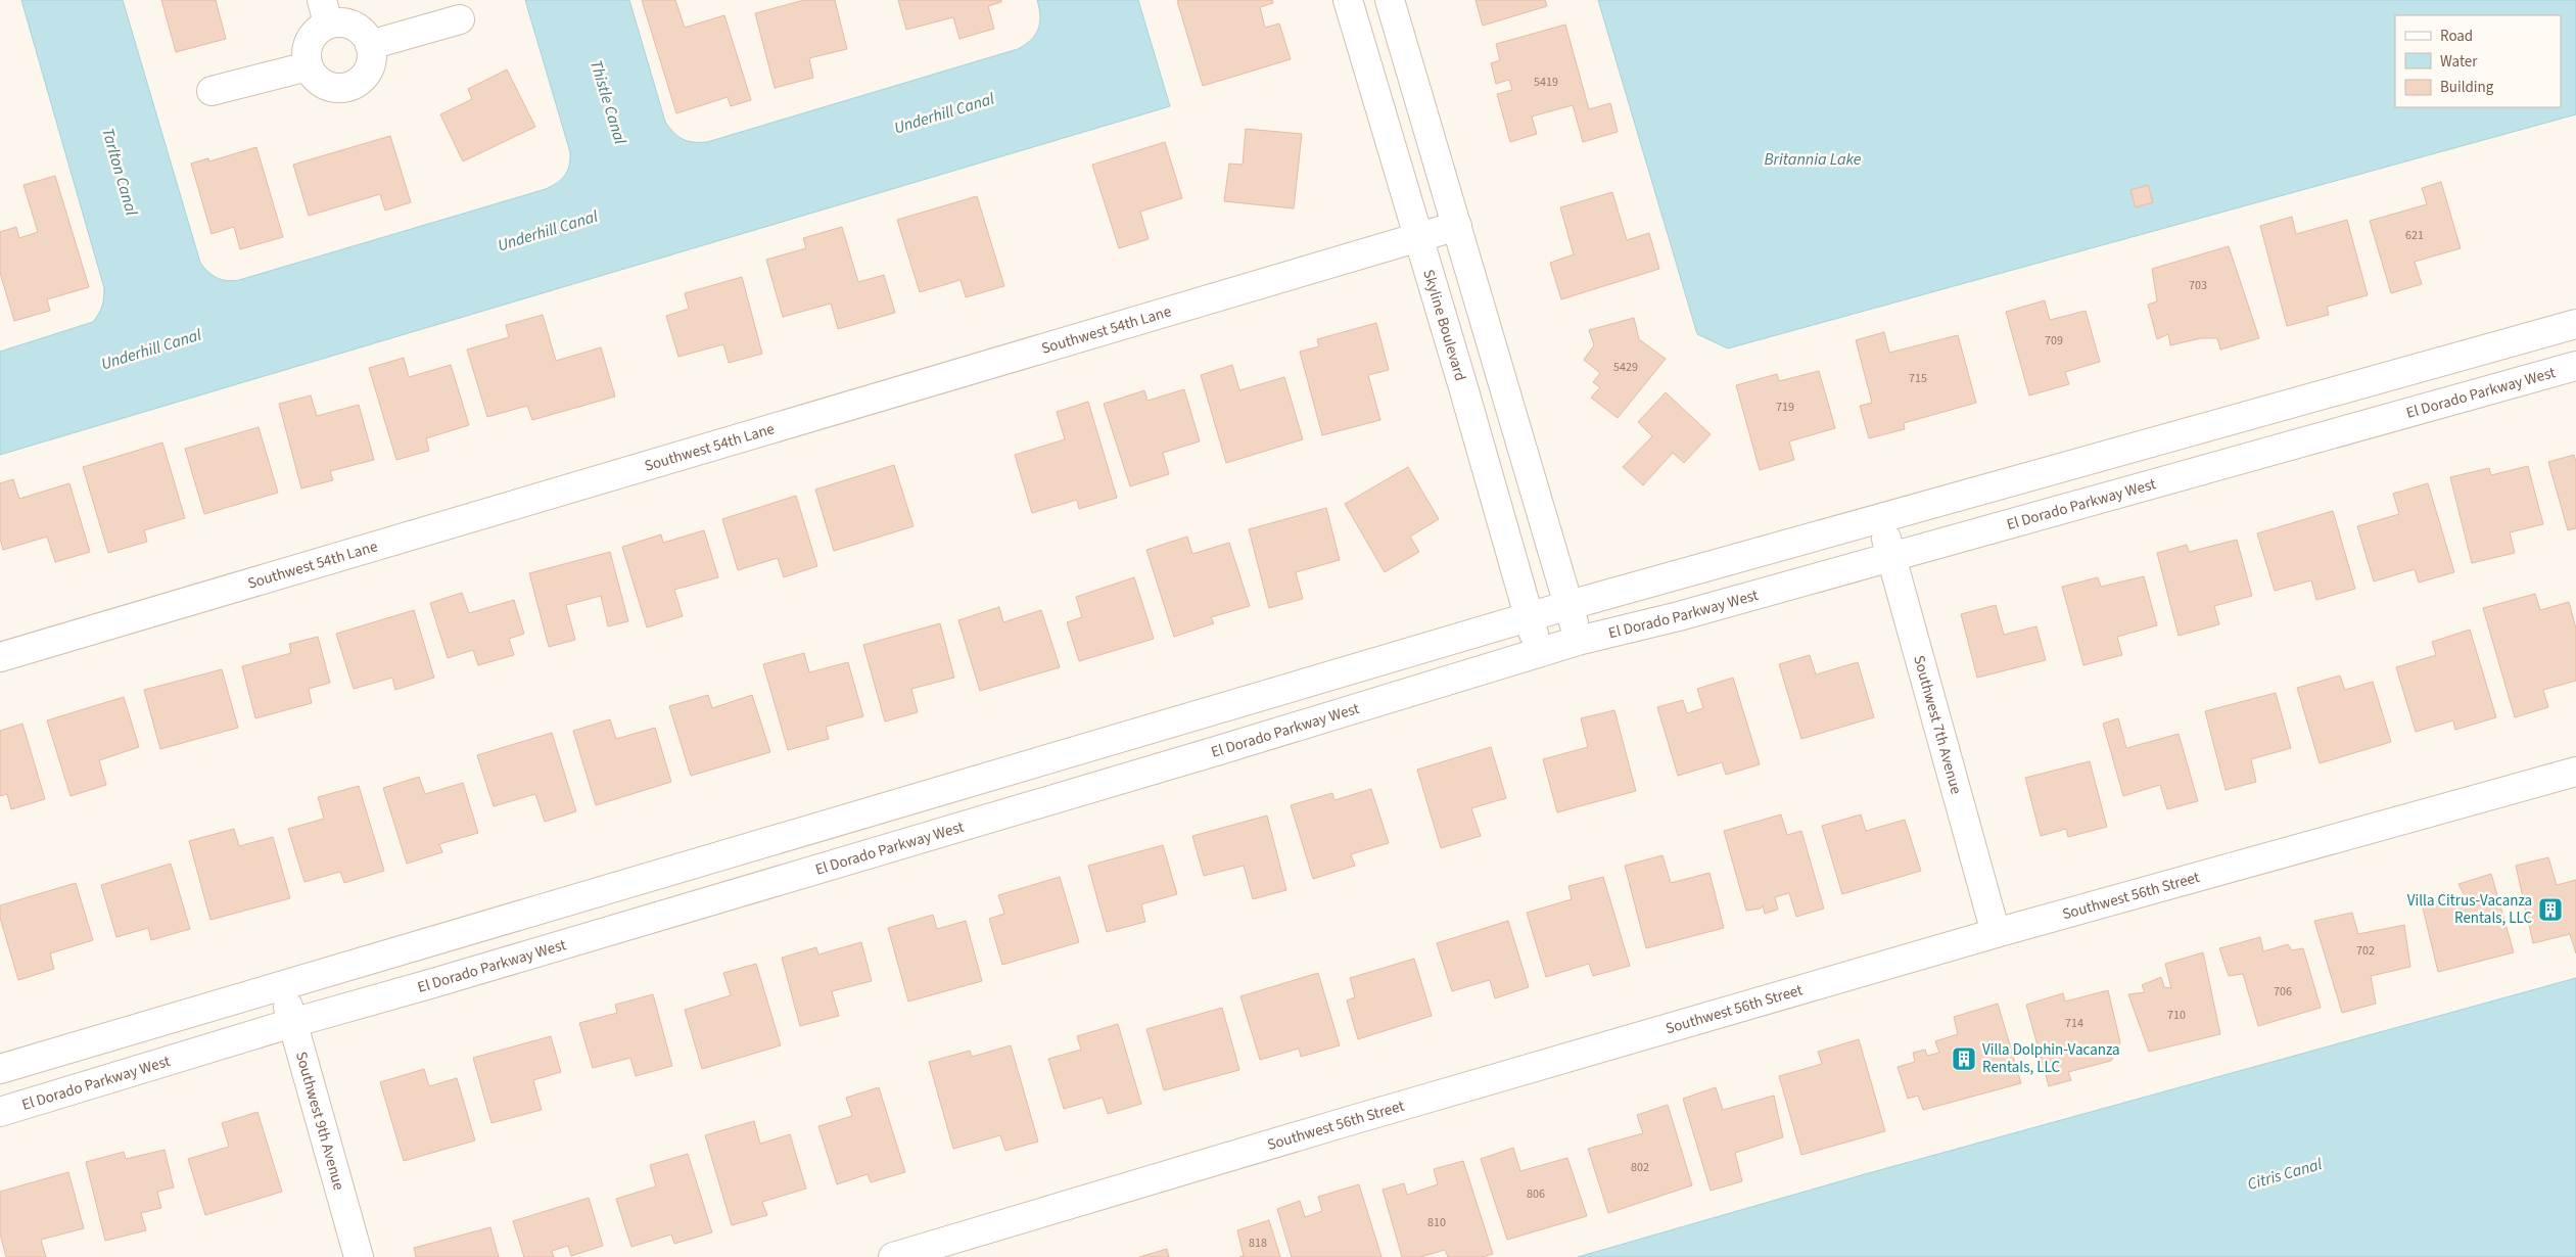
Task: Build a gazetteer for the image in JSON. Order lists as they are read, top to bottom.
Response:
{
  "streets": {
    "street": [
      "Skyline Boulevard",
      "Southwest 54th Lane",
      "El Dorado Parkway West",
      "Southwest 7th Avenue",
      "Southwest 56th Street",
      "Southwest 9th Avenue"
    ]
  },
  "crossings": [
    ["Skyline Boulevard", "Southwest 54th Lane"],
    ["Skyline Boulevard", "El Dorado Parkway West"],
    ["El Dorado Parkway West", "Southwest 7th Avenue"],
    ["El Dorado Parkway West", "Southwest 9th Avenue"],
    ["Southwest 7th Avenue", "Southwest 56th Street"]
  ],
  "water": [
    "Thistle Canal",
    "Underhill Canal",
    "Britannia Lake",
    "Tarlton Canal",
    "Citris Canal"
  ],
  "places": {
    "building": ["Villa Citrus-Vacanza Rentals, LLC", "Villa Dolphin-Vacanza Rentals, LLC"]
  },
  "house_numbers": [
    "5419",
    "621",
    "703",
    "709",
    "5429",
    "715",
    "719",
    "702",
    "706",
    "710",
    "714",
    "802",
    "806",
    "810",
    "818"
  ],
  "legend": ["Road", "Water", "Building"]
}
